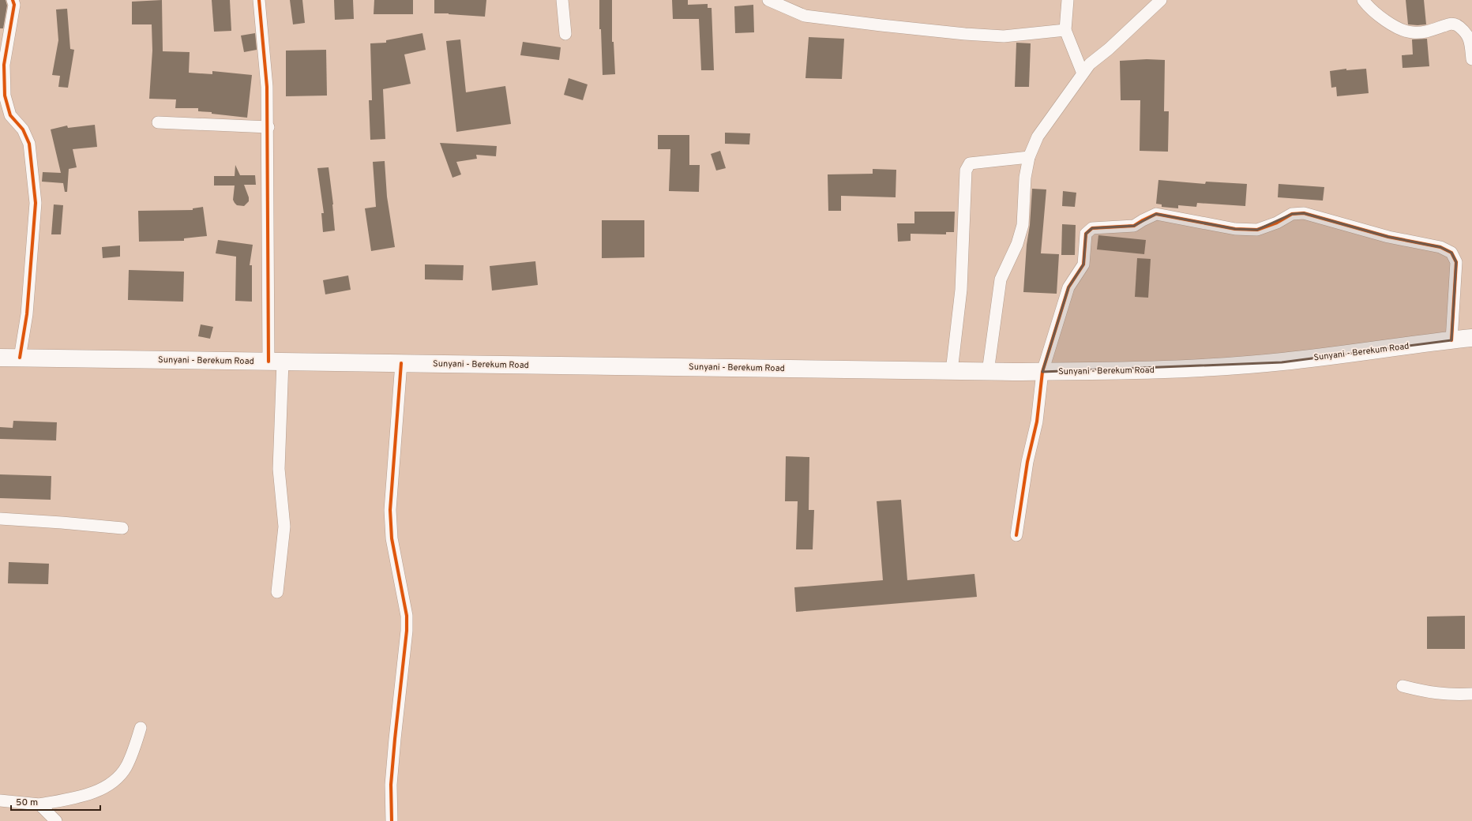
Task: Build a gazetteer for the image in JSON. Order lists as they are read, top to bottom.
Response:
{
  "streets": {
    "main road": ["Sunyani - Berekum Road"]
  },
  "scale_bar": "50 m"
}
